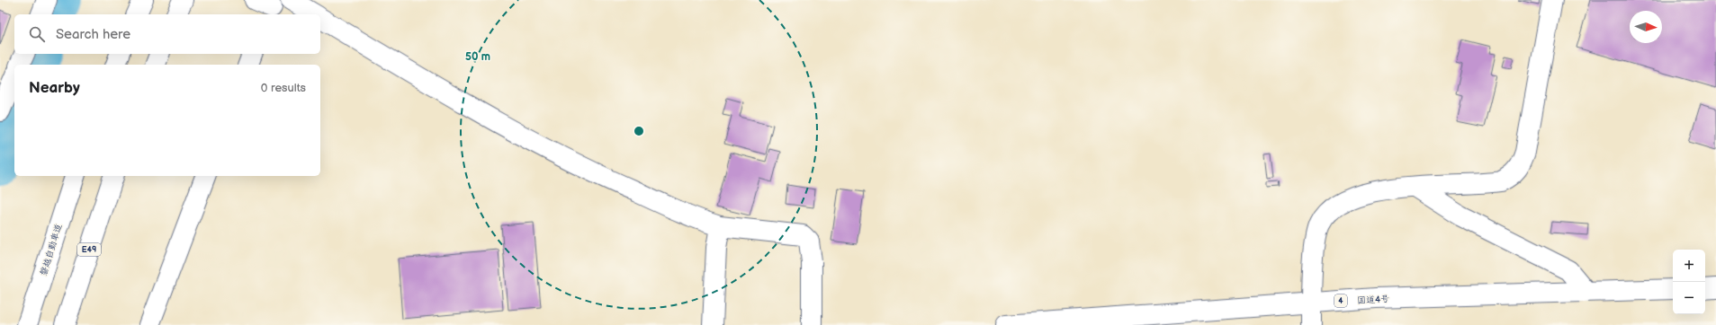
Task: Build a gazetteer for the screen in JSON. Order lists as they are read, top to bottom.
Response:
{
  "streets": {
    "main road": [
      "磐越自動車道",
      "E49",
      "国道4号",
      "4"
    ]
  },
  "north": "right",
  "page": {
    "search": "Search here",
    "heading": ["Nearby", "0 results"],
    "map_buttons": ["+", "−"]
  },
  "rings": ["50 m"]
}
